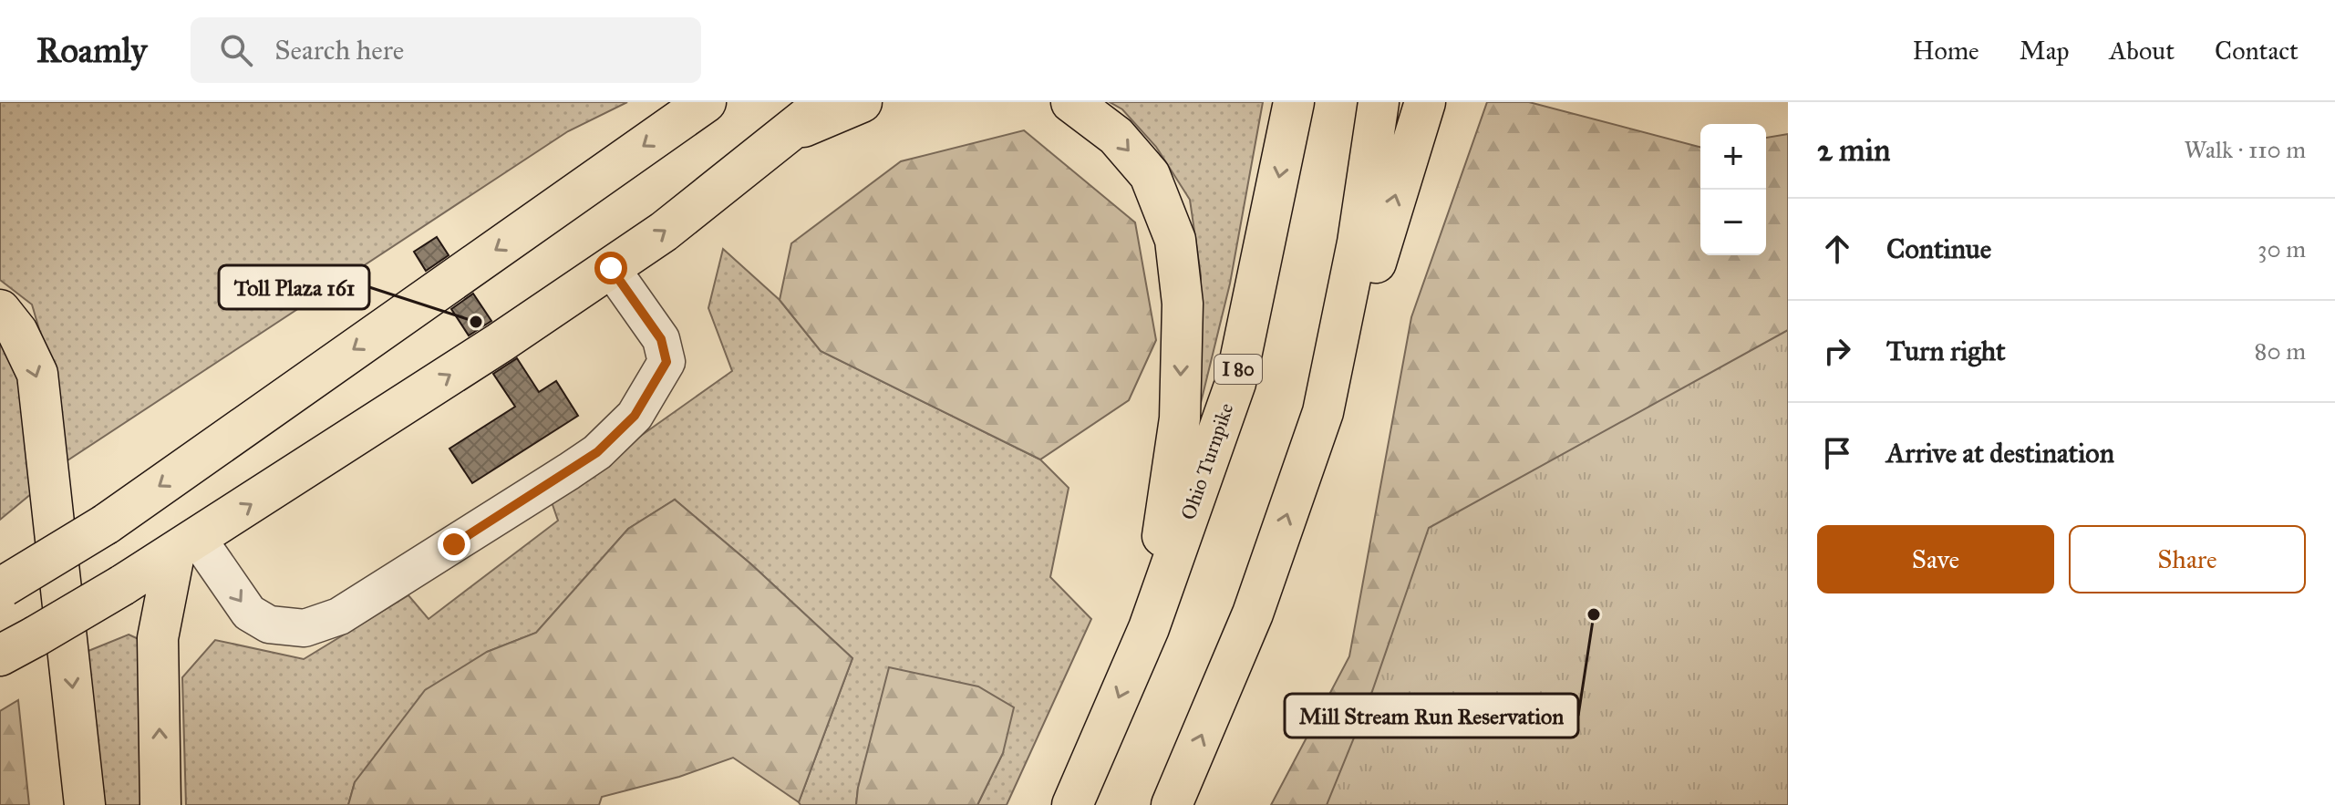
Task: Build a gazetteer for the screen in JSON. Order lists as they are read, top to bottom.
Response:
{
  "streets": {
    "highway": ["I 80", "Ohio Turnpike"]
  },
  "places": ["Toll Plaza 161", "Mill Stream Run Reservation"],
  "page": {
    "header": "Roamly",
    "search": "Search here",
    "nav": [
      "Home",
      "Map",
      "About",
      "Contact"
    ],
    "heading": ["2 min", "Walk · 110 m"],
    "map_buttons": ["+", "−"],
    "list": [
      ["Continue", "30 m"],
      ["Turn right", "80 m"],
      "Arrive at destination"
    ],
    "buttons": ["Save", "Share"]
  }
}
